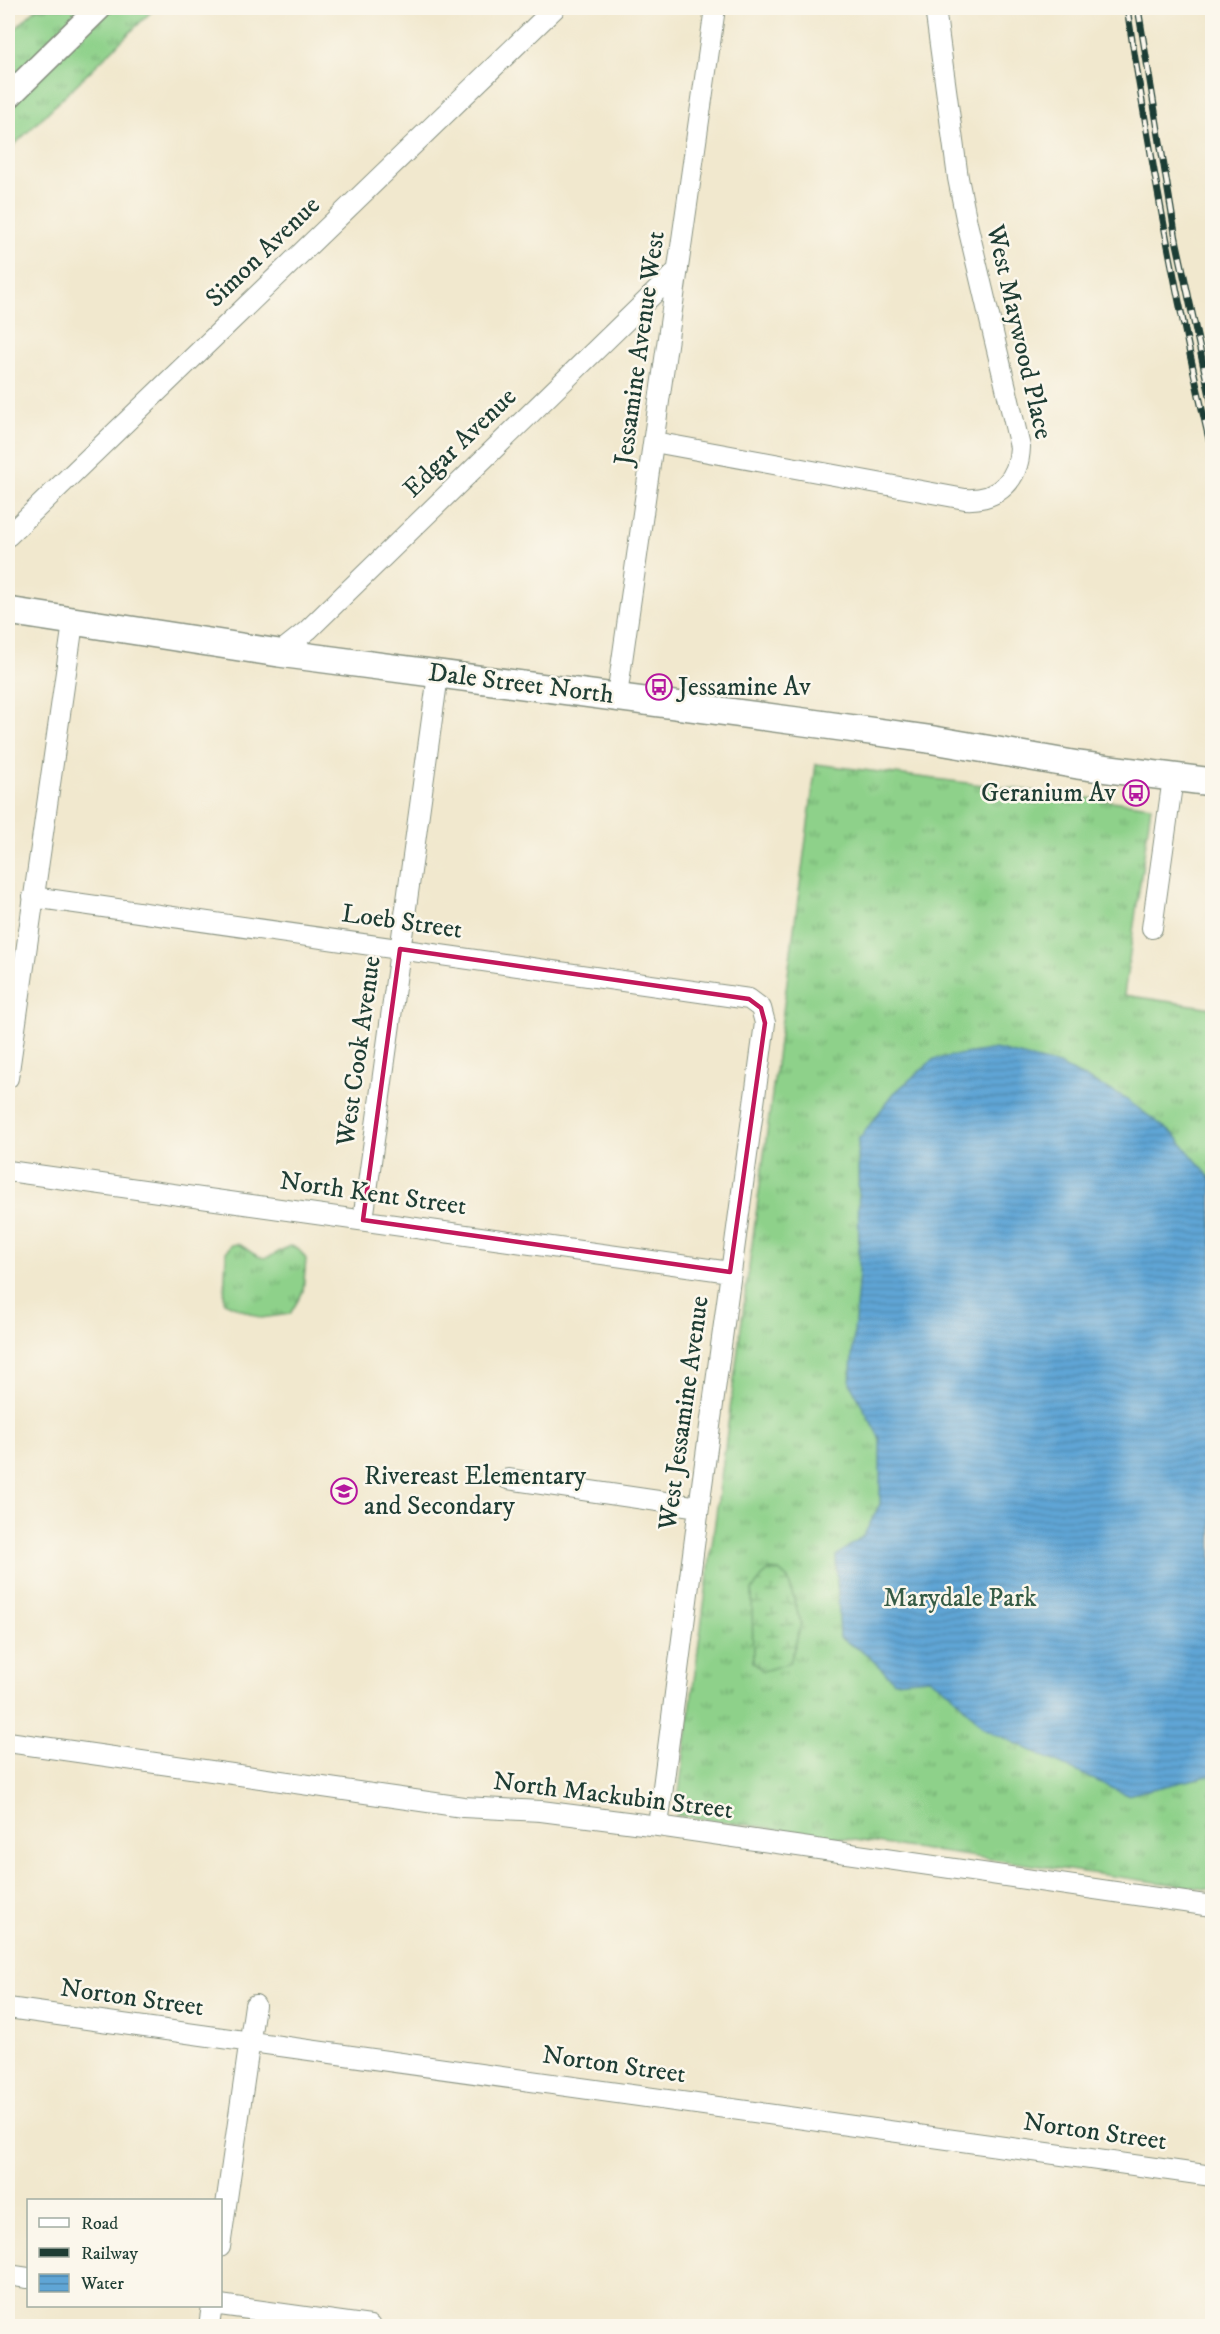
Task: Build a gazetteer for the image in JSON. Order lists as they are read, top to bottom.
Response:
{
  "streets": {
    "main road": ["Dale Street North"],
    "street": [
      "Simon Avenue",
      "West Maywood Place",
      "Jessamine Avenue West",
      "Edgar Avenue",
      "Loeb Street",
      "West Cook Avenue",
      "North Kent Street",
      "West Jessamine Avenue",
      "North Mackubin Street",
      "Norton Street"
    ]
  },
  "crossings": [
    ["West Maywood Place", "Jessamine Avenue West"],
    ["Jessamine Avenue West", "Edgar Avenue"],
    ["Jessamine Avenue West", "Dale Street North"],
    ["Edgar Avenue", "Dale Street North"],
    ["Dale Street North", "West Cook Avenue"],
    ["Loeb Street", "West Cook Avenue"],
    ["Loeb Street", "West Jessamine Avenue"],
    ["West Cook Avenue", "North Kent Street"],
    ["North Kent Street", "West Jessamine Avenue"],
    ["West Jessamine Avenue", "North Mackubin Street"]
  ],
  "parks": ["Marydale Park"],
  "places": {
    "bus stop": ["Jessamine Av", "Geranium Av"],
    "school or university": ["Rivereast Elementary and Secondary"]
  },
  "legend": ["Road", "Railway", "Water"]
}
